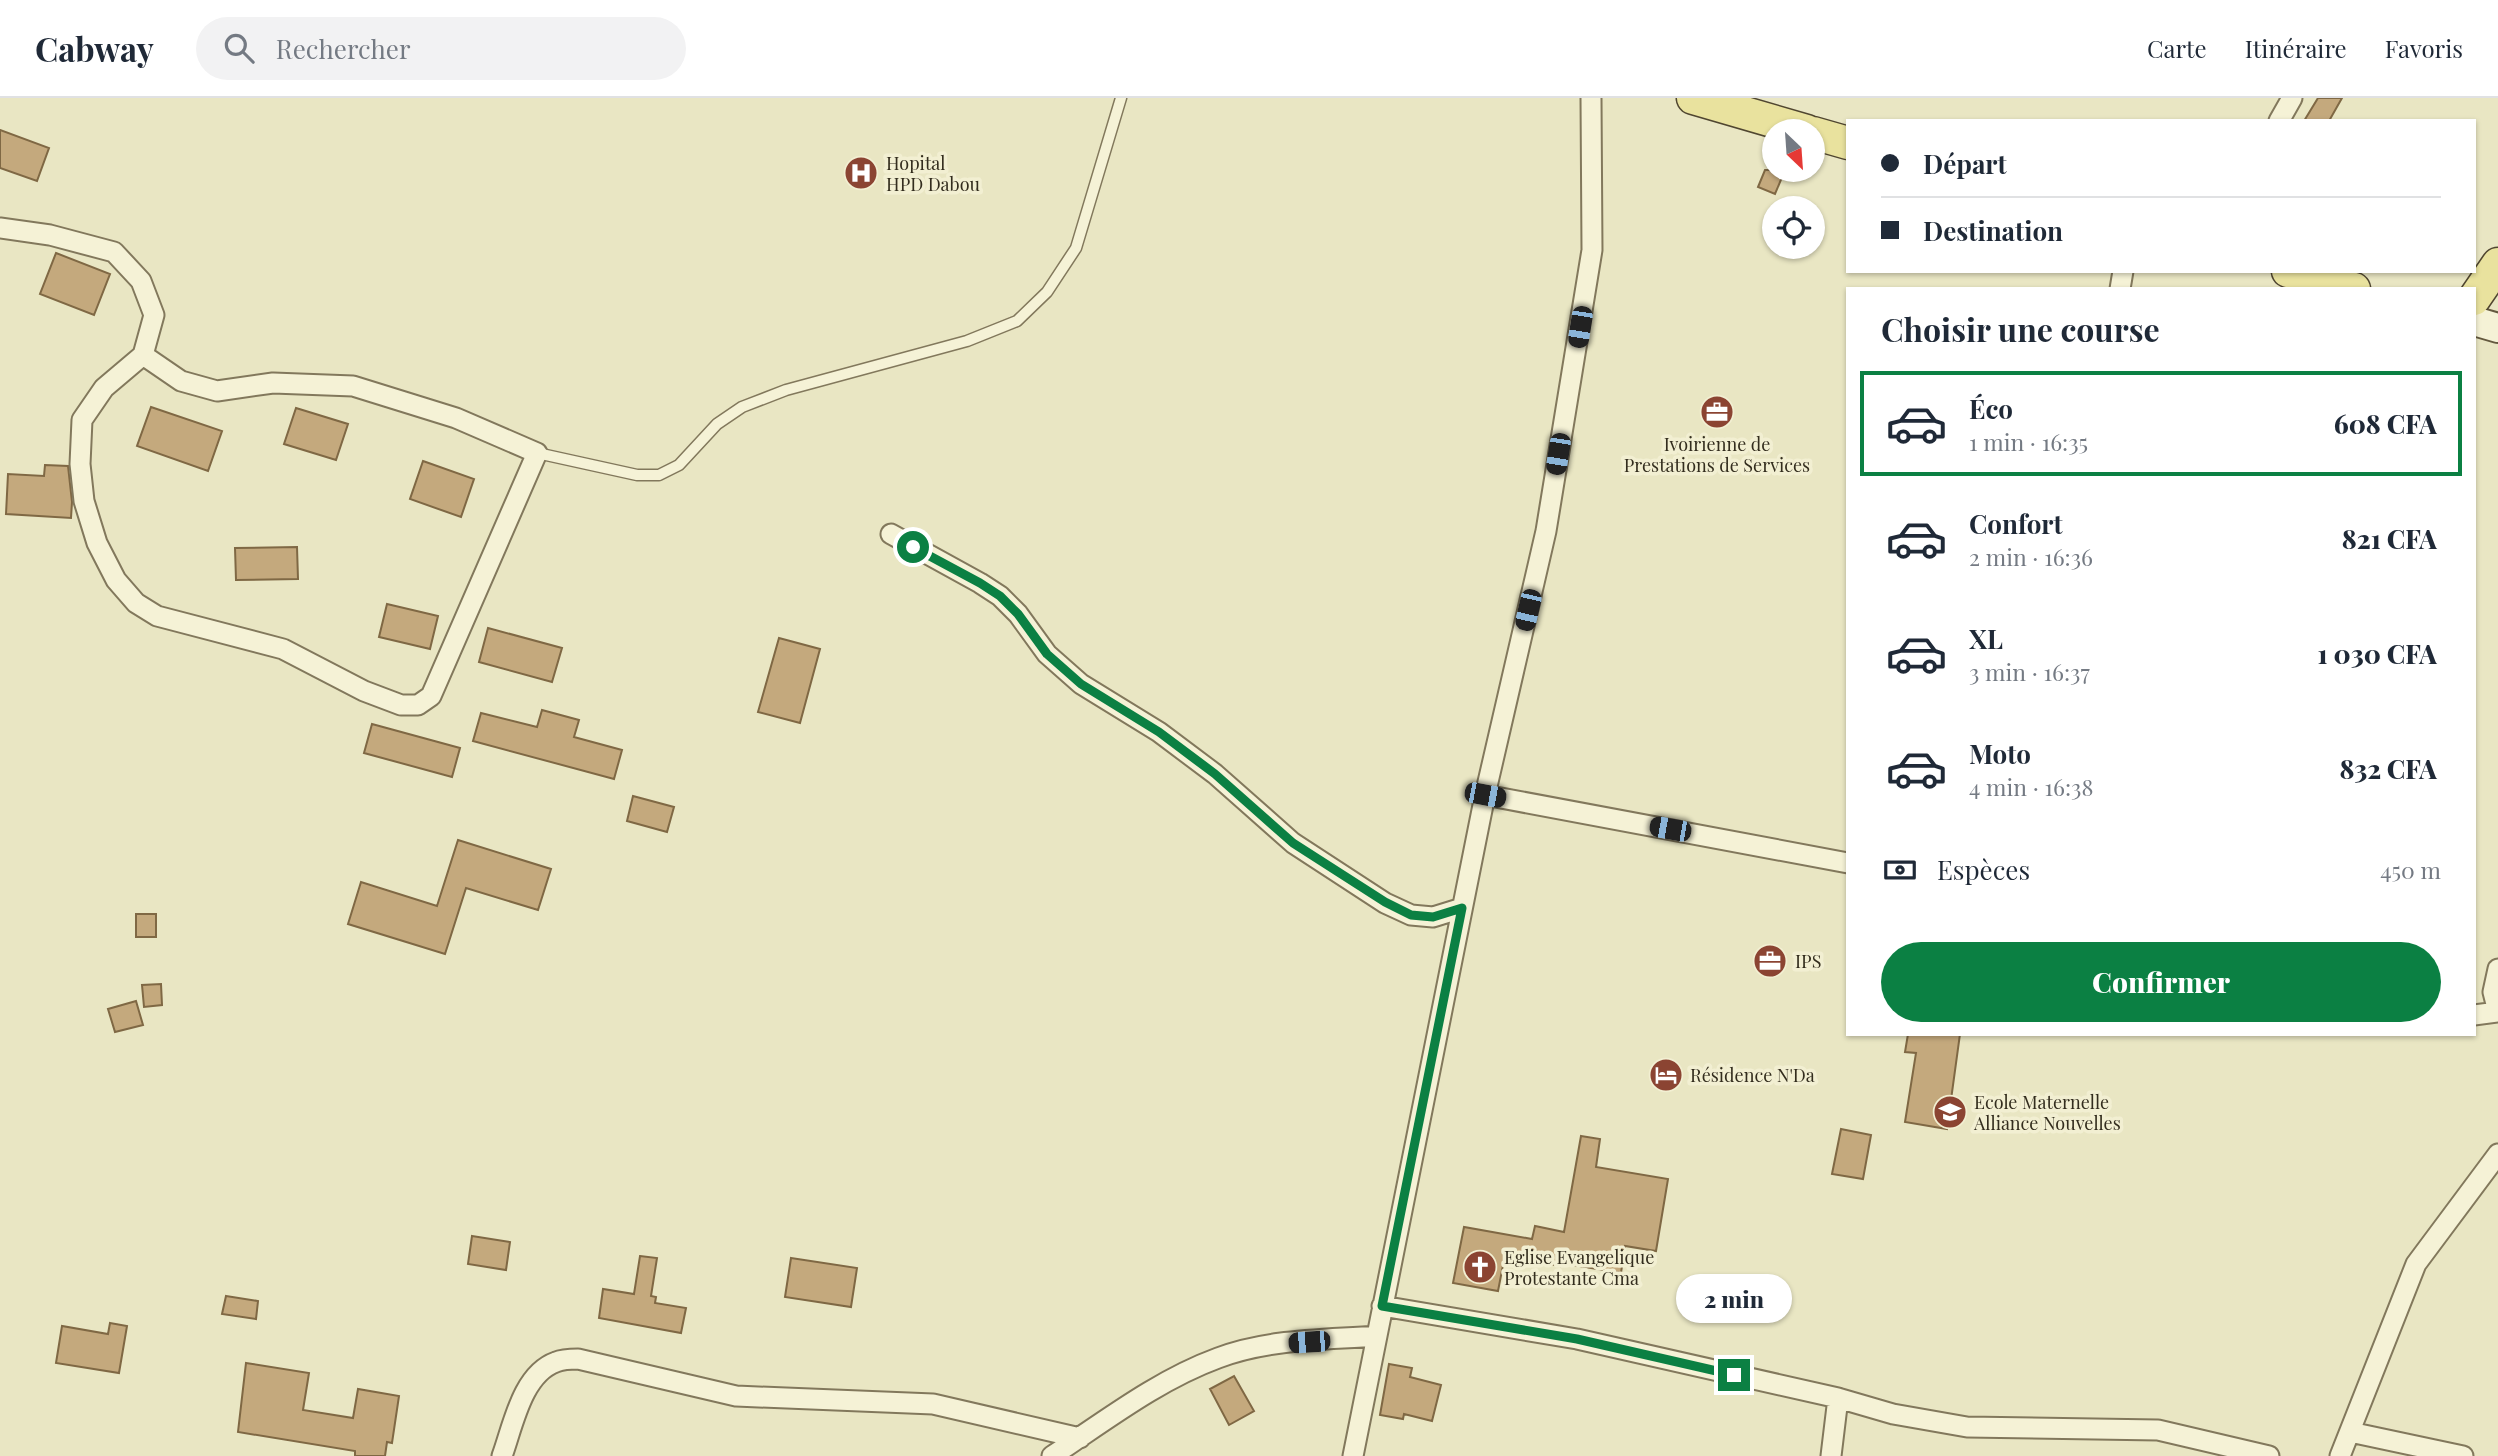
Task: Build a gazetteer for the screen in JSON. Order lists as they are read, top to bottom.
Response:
{
  "places": {
    "hospital": ["Hopital HPD Dabou"],
    "office": ["Ivoirienne de Prestations de Services", "IPS"],
    "hotel": ["Résidence N'Da"],
    "school or university": ["Ecole Maternelle Alliance Nouvelles"],
    "church": ["Eglise Evangelique Protestante Cma"]
  },
  "north": "bottom right",
  "page": {
    "header": "Cabway",
    "search": "Rechercher",
    "nav": ["Carte", "Itinéraire", "Favoris"],
    "banner": ["Départ", "Destination"],
    "heading": "Choisir une course",
    "list": [
      {
        "name": "Éco",
        "note": "1 min · 16:35",
        "value": "608 CFA"
      },
      {
        "name": "Confort",
        "note": "2 min · 16:36",
        "value": "821 CFA"
      },
      {
        "name": "XL",
        "note": "3 min · 16:37",
        "value": "1 030 CFA"
      },
      {
        "name": "Moto",
        "note": "4 min · 16:38",
        "value": "832 CFA"
      }
    ],
    "pay": ["Espèces", "450 m"],
    "buttons": "Confirmer",
    "bubble": "2 min"
  }
}
